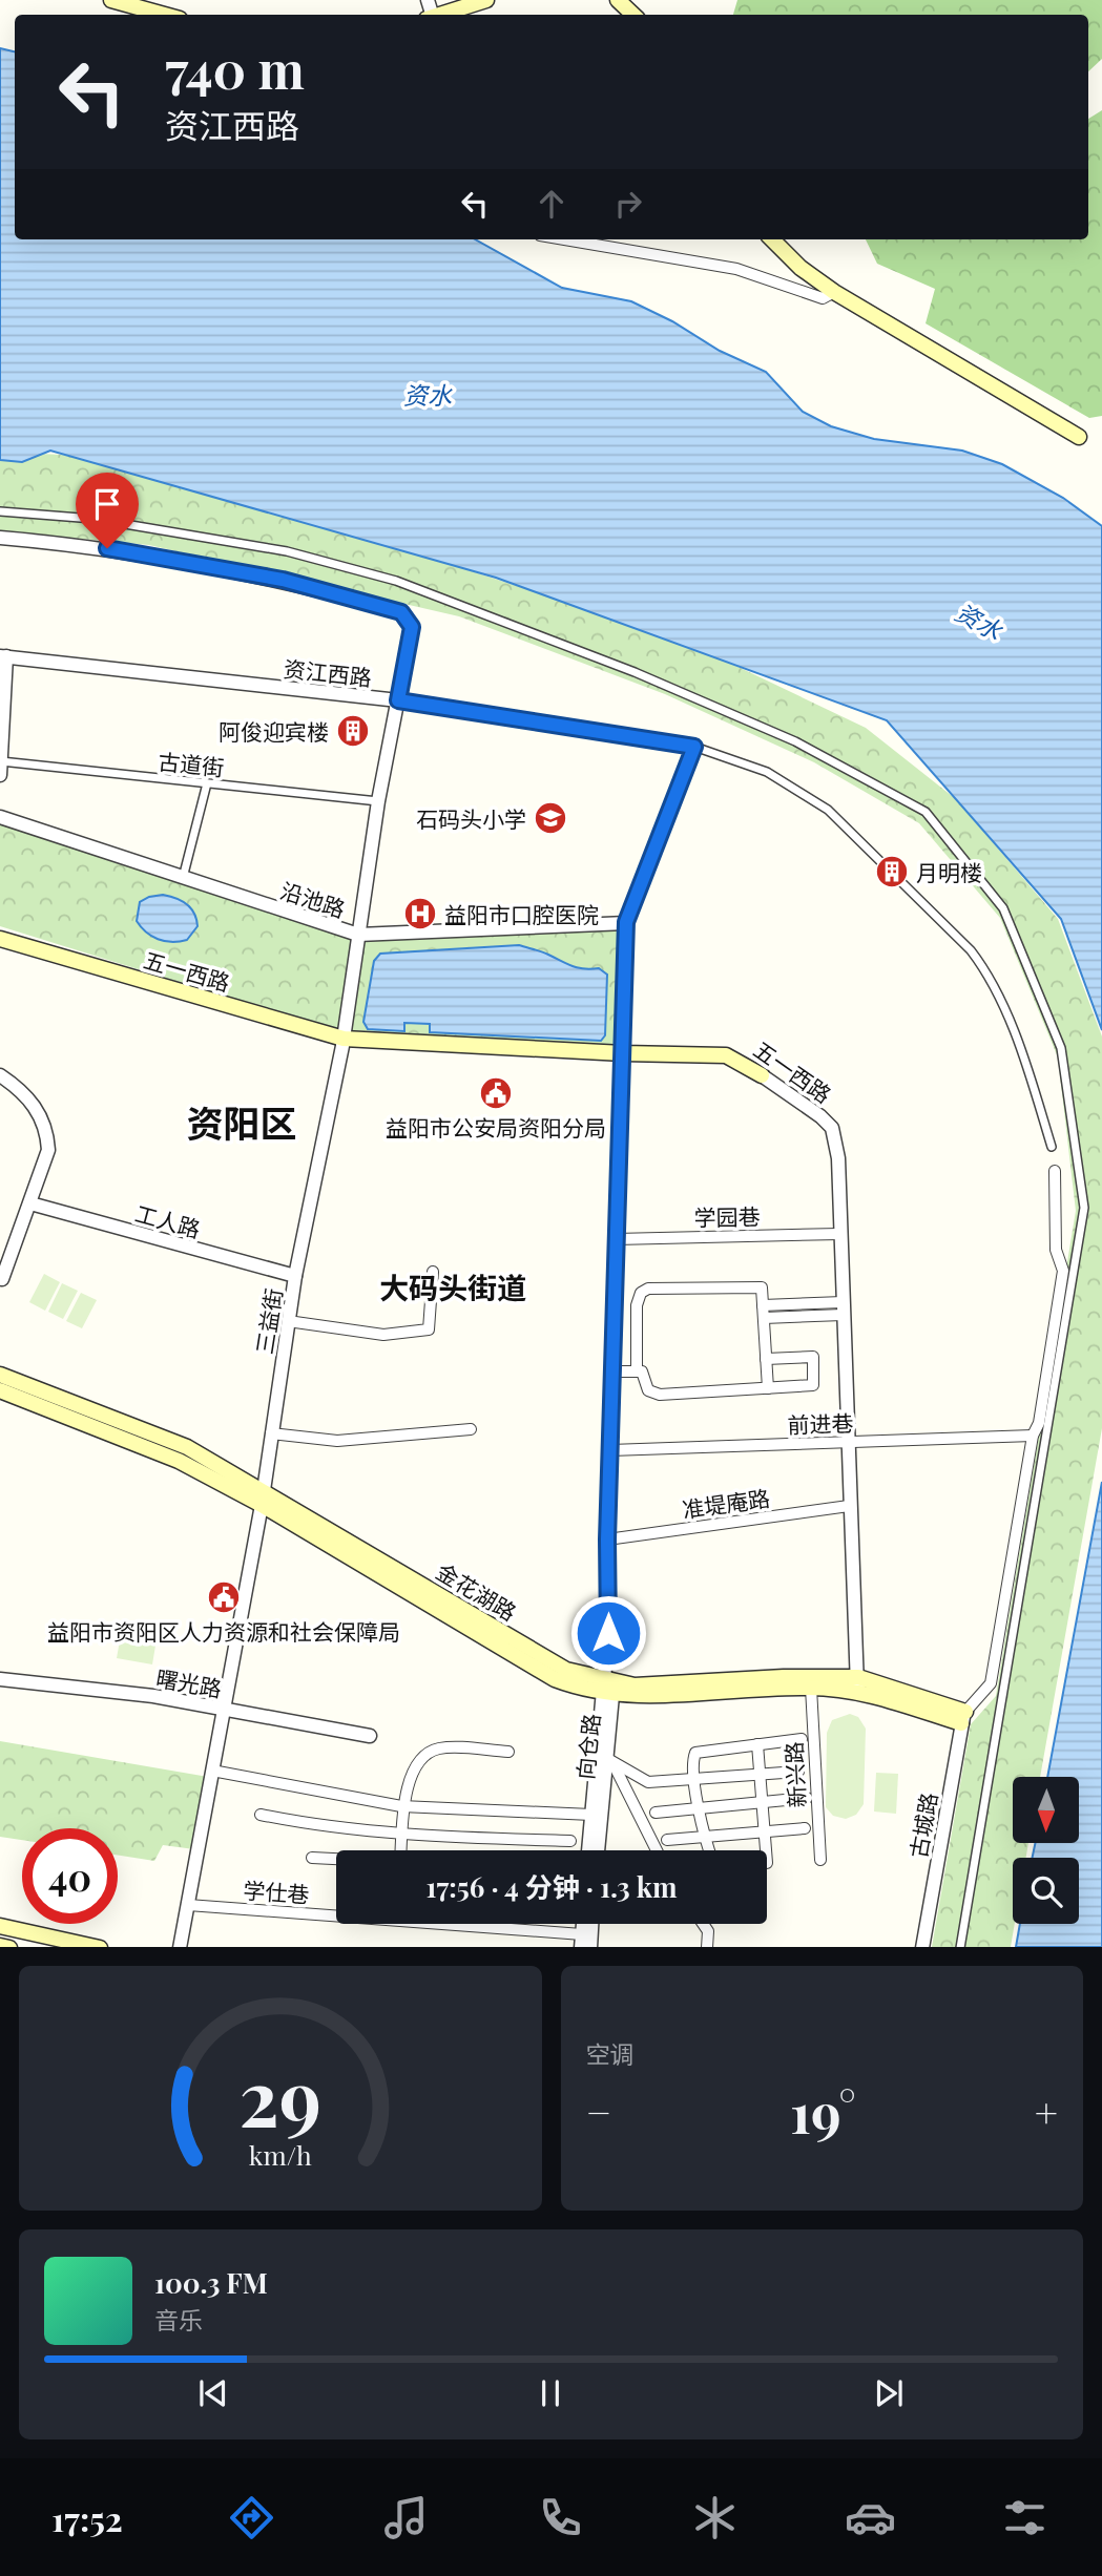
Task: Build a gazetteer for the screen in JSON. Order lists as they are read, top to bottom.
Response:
{
  "streets": {
    "main road": ["五一西路"],
    "street": [
      "资江西路",
      "古道街",
      "沿池路",
      "学园巷",
      "工人路",
      "三益街",
      "前进巷",
      "准堤庵路",
      "曙光路",
      "向仓路",
      "新兴路",
      "古城路",
      "学仕巷"
    ]
  },
  "crossings": [
    ["资江西路", "三益街"],
    ["资江西路", "向仓路"],
    ["古道街", "三益街"],
    ["沿池路", "三益街"],
    ["沿池路", "向仓路"],
    ["五一西路", "学园巷"],
    ["五一西路", "三益街"],
    ["五一西路", "前进巷"],
    ["五一西路", "准堤庵路"],
    ["五一西路", "向仓路"],
    ["学园巷", "向仓路"],
    ["工人路", "三益街"],
    ["三益街", "曙光路"],
    ["三益街", "学仕巷"],
    ["前进巷", "向仓路"],
    ["准堤庵路", "向仓路"]
  ],
  "districts": ["资阳区", "大码头街道"],
  "water": ["资水"],
  "places": {
    "building": ["阿俊迎宾楼", "月明楼"],
    "school or university": ["石码头小学"],
    "hospital": ["益阳市口腔医院"],
    "public building": ["益阳市公安局资阳分局", "益阳市资阳区人力资源和社会保障局"]
  },
  "north": "bottom",
  "page": {
    "turn": ["740 m", "资江西路"],
    "limit": "40",
    "trip": "17:56 · 4 分钟 · 1.3 km",
    "tile": "空调",
    "heat": ["−", "19°", "+"],
    "song": ["100.3 FM", "音乐"],
    "tabs": "17:52",
    "gauge": ["29", "km/h"]
  }
}
